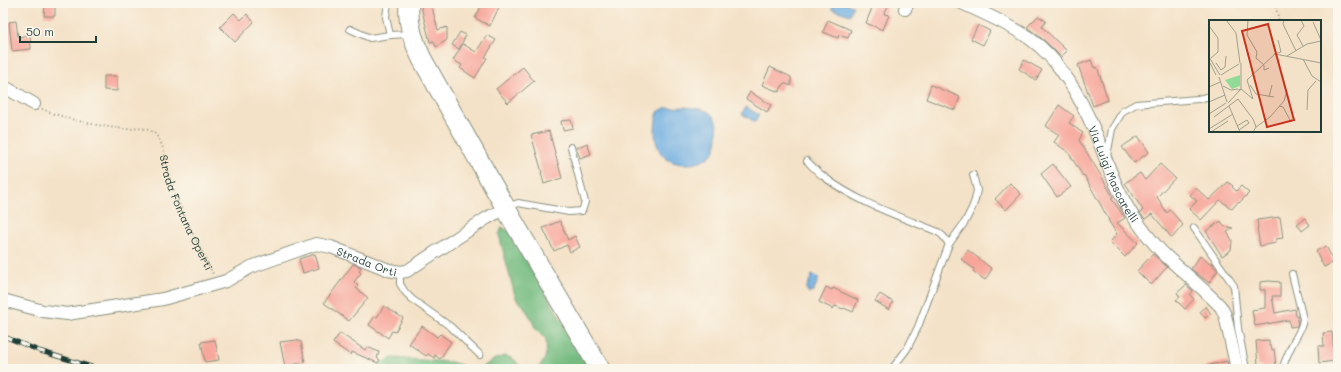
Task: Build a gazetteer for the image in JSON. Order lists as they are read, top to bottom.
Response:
{
  "streets": {
    "street": ["Via Luigi Mascarelli", "Strada Fontana Operti", "Strada Orti"]
  },
  "crossings": [
    ["Strada Fontana Operti", "Strada Orti"]
  ],
  "scale_bar": "50 m"
}
